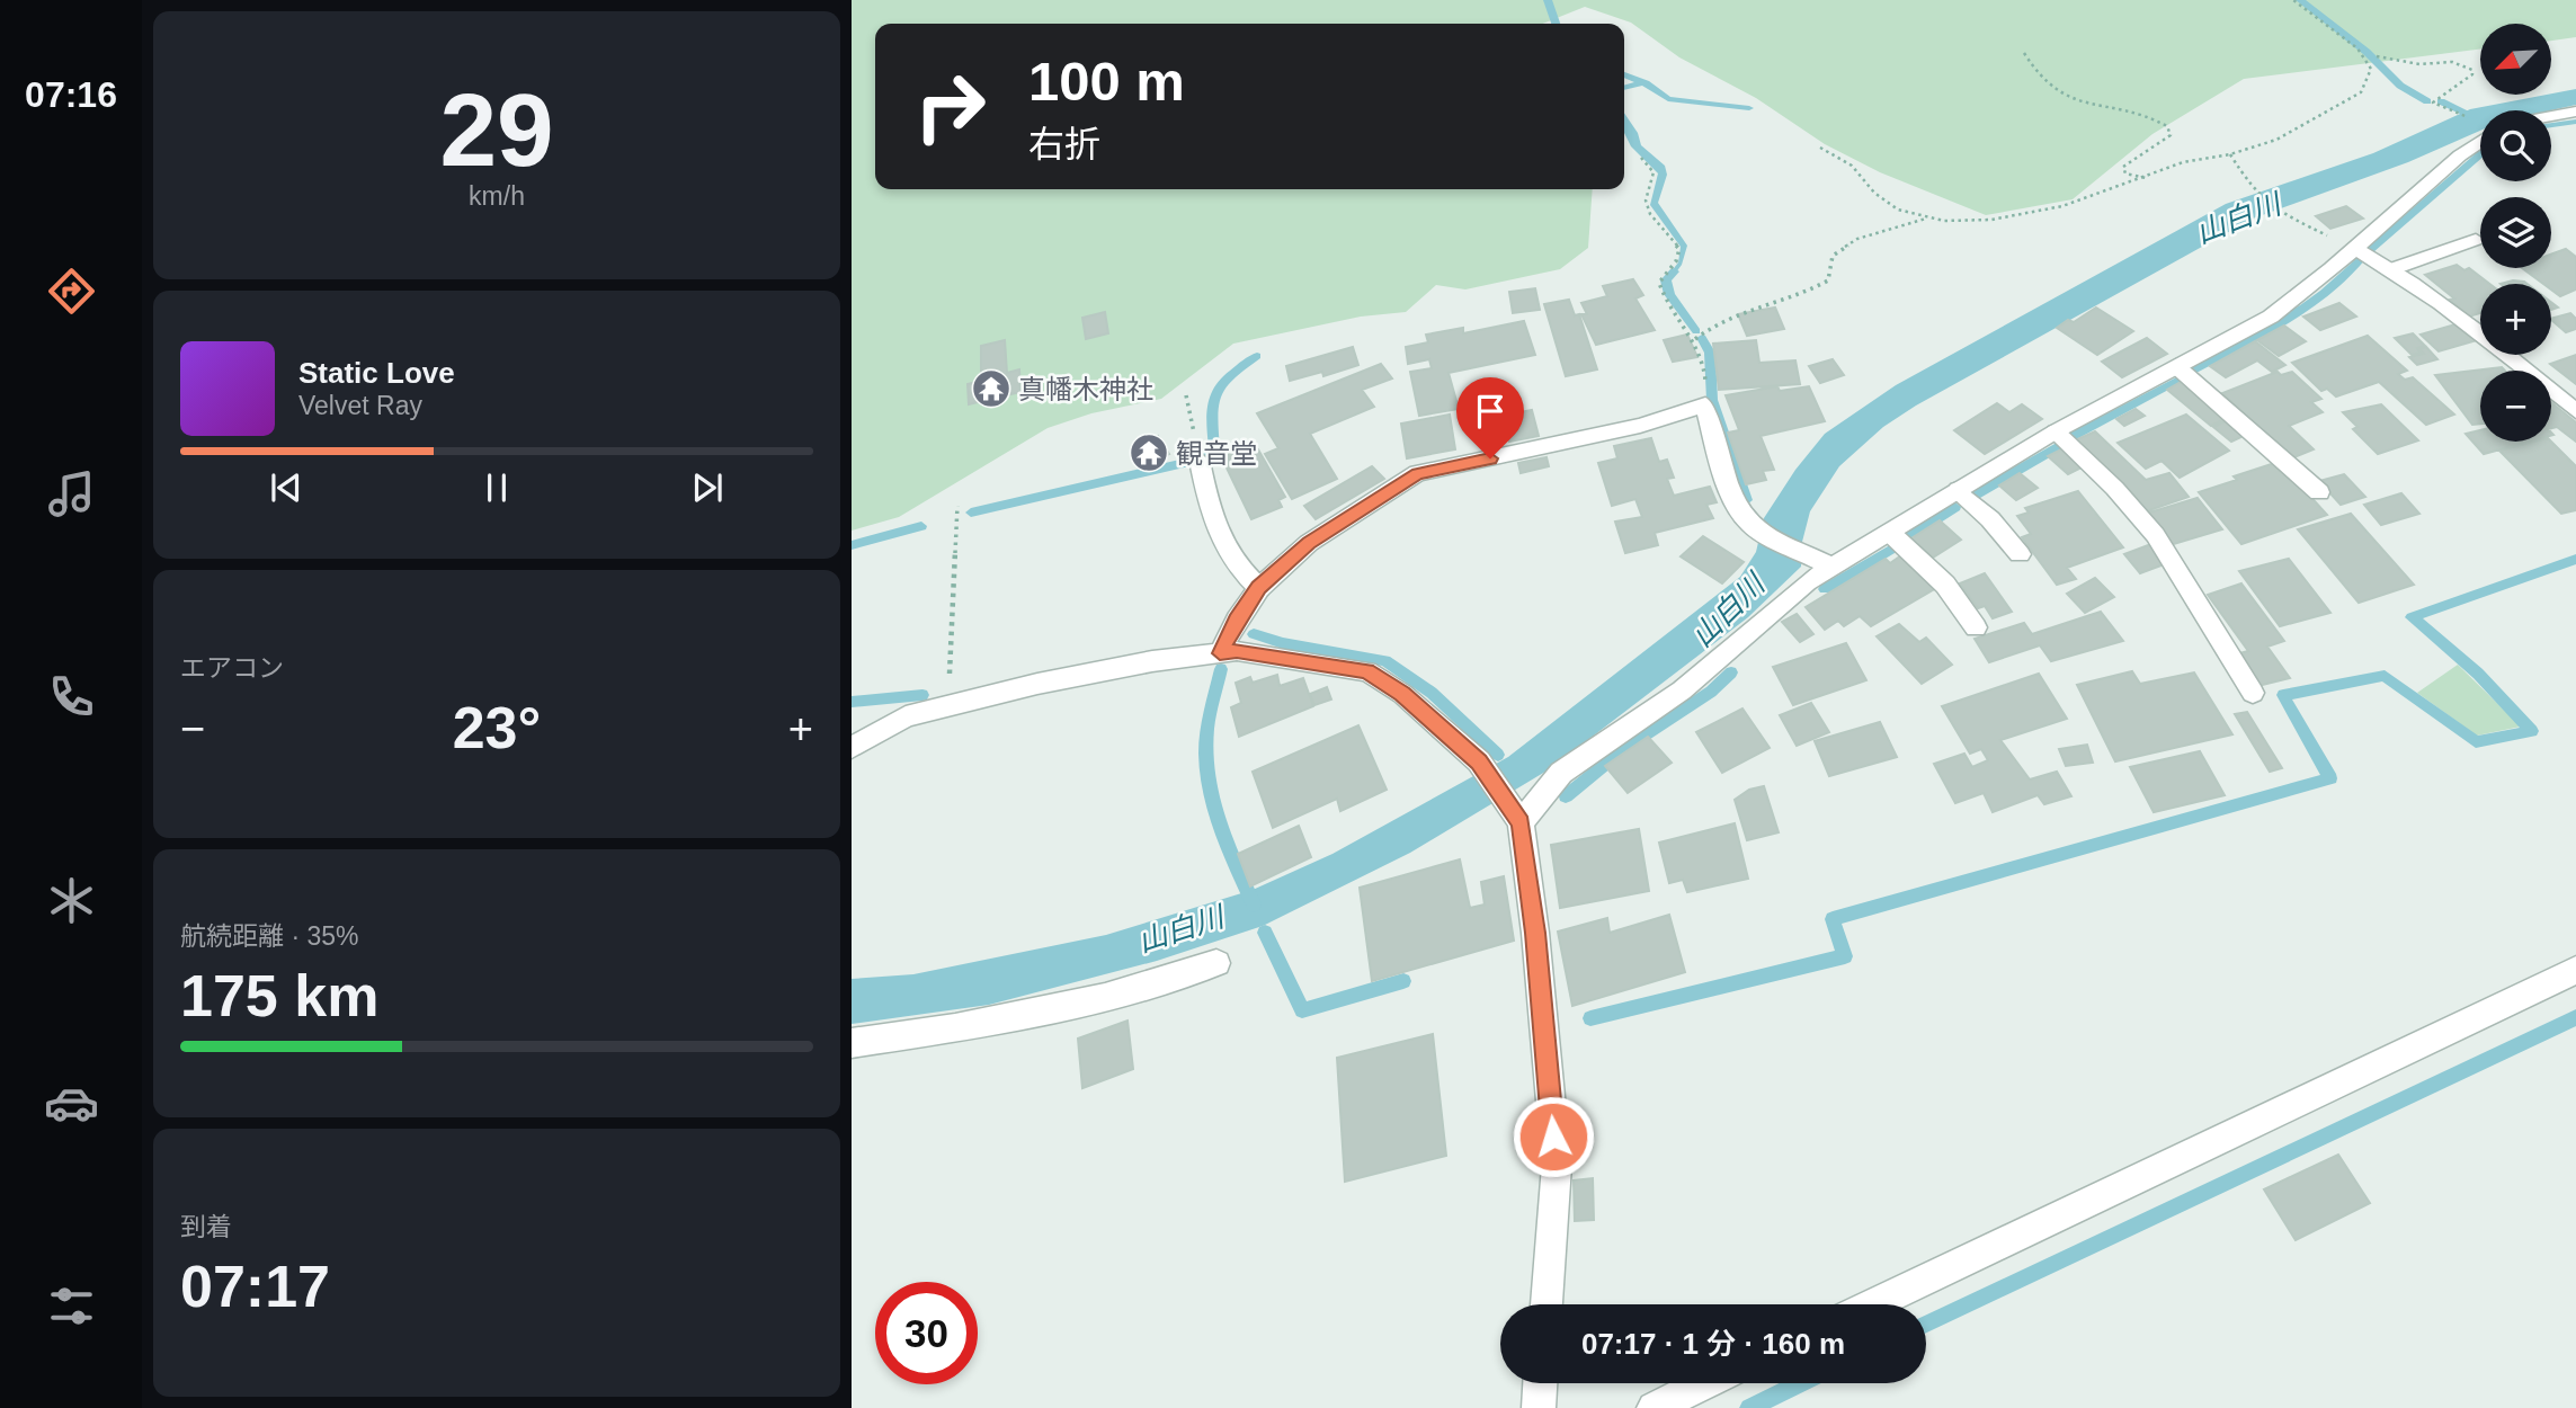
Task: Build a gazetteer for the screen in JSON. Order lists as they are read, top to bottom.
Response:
{
  "water": ["山白川"],
  "places": {
    "temple": ["真幡木神社", "観音堂"]
  },
  "north": "bottom left",
  "page": {
    "tabs": "07:16",
    "tile": [
      ["29", "km/h"],
      "エアコン",
      ["航続距離 · 35%", "175 km"],
      ["到着", "07:17"]
    ],
    "map_buttons": ["+", "−"],
    "turn": ["100 m", "右折"],
    "song": ["Static Love", "Velvet Ray"],
    "heat": ["−", "23°", "+"],
    "limit": "30",
    "trip": "07:17 · 1 分 · 160 m"
  }
}
